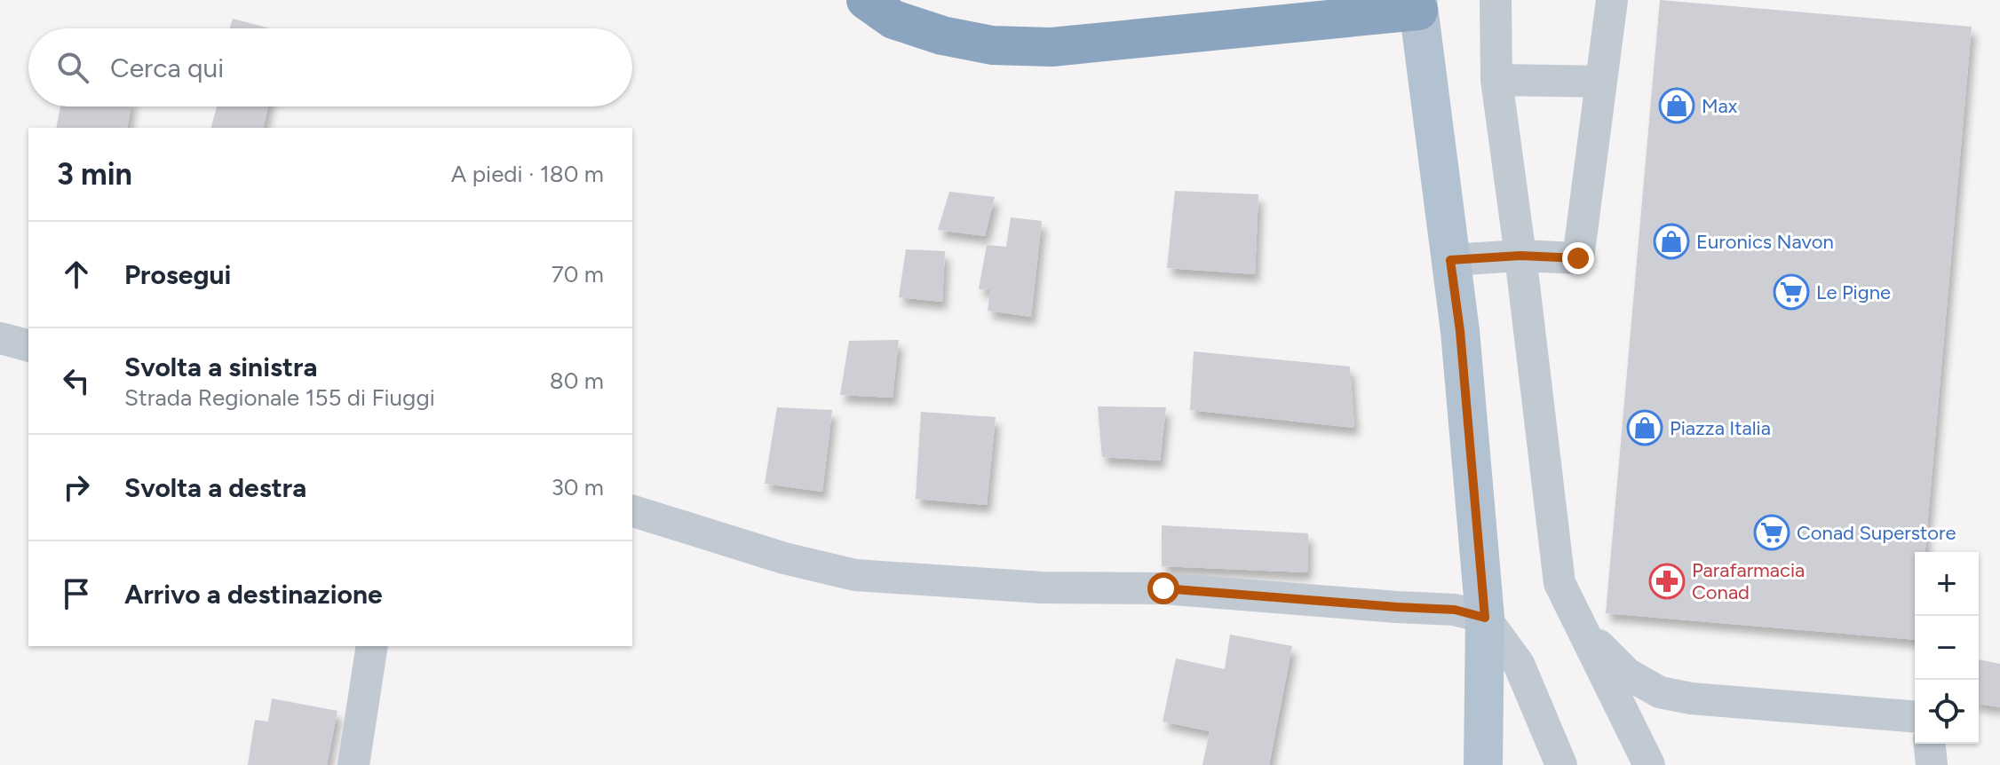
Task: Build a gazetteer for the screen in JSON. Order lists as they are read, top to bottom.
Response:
{
  "places": {
    "shop": ["Max", "Euronics Navon", "Piazza Italia"],
    "supermarket": ["Le Pigne", "Conad Superstore"],
    "pharmacy": ["Parafarmacia Conad"]
  },
  "page": {
    "search": "Cerca qui",
    "heading": ["3 min", "A piedi · 180 m"],
    "list": [
      ["Prosegui", "70 m"],
      ["Svolta a sinistra", "Strada Regionale 155 di Fiuggi", "80 m"],
      ["Svolta a destra", "30 m"],
      "Arrivo a destinazione"
    ],
    "map_buttons": ["+", "−"]
  }
}
